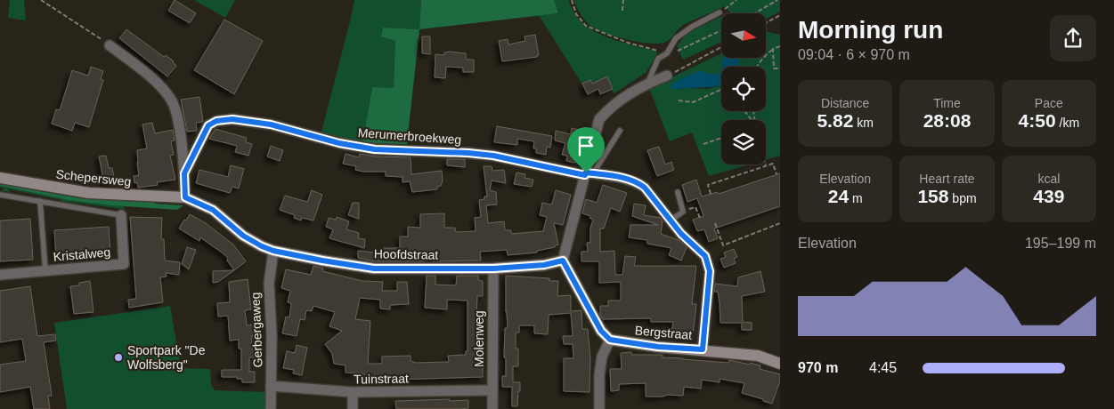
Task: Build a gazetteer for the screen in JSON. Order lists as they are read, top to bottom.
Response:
{
  "streets": {
    "street": [
      "Merumerbroekweg",
      "Schepersweg",
      "Kristalweg",
      "Hoofdstraat",
      "Gerbergaweg",
      "Bergstraat",
      "Molenweg",
      "Tuinstraat"
    ]
  },
  "crossings": [
    ["Merumerbroekweg", "Schepersweg"],
    ["Merumerbroekweg", "Hoofdstraat"],
    ["Merumerbroekweg", "Bergstraat"],
    ["Schepersweg", "Hoofdstraat"],
    ["Hoofdstraat", "Gerbergaweg"],
    ["Hoofdstraat", "Molenweg"],
    ["Gerbergaweg", "Tuinstraat"],
    ["Molenweg", "Tuinstraat"]
  ],
  "places": ["Sportpark \"De Wolfsberg\""],
  "north": "right",
  "page": {
    "heading": ["Morning run", "09:04 · 6 × 970 m"],
    "stats": [
      ["Distance", "5.82 km"],
      ["Time", "28:08"],
      ["Pace", "4:50 /km"],
      ["Elevation", "24 m"],
      ["Heart rate", "158 bpm"],
      ["kcal", "439"]
    ],
    "chart": ["Elevation", "195–199 m"],
    "list": [
      {
        "name": "970 m",
        "note": "4:45"
      }
    ]
  }
}
